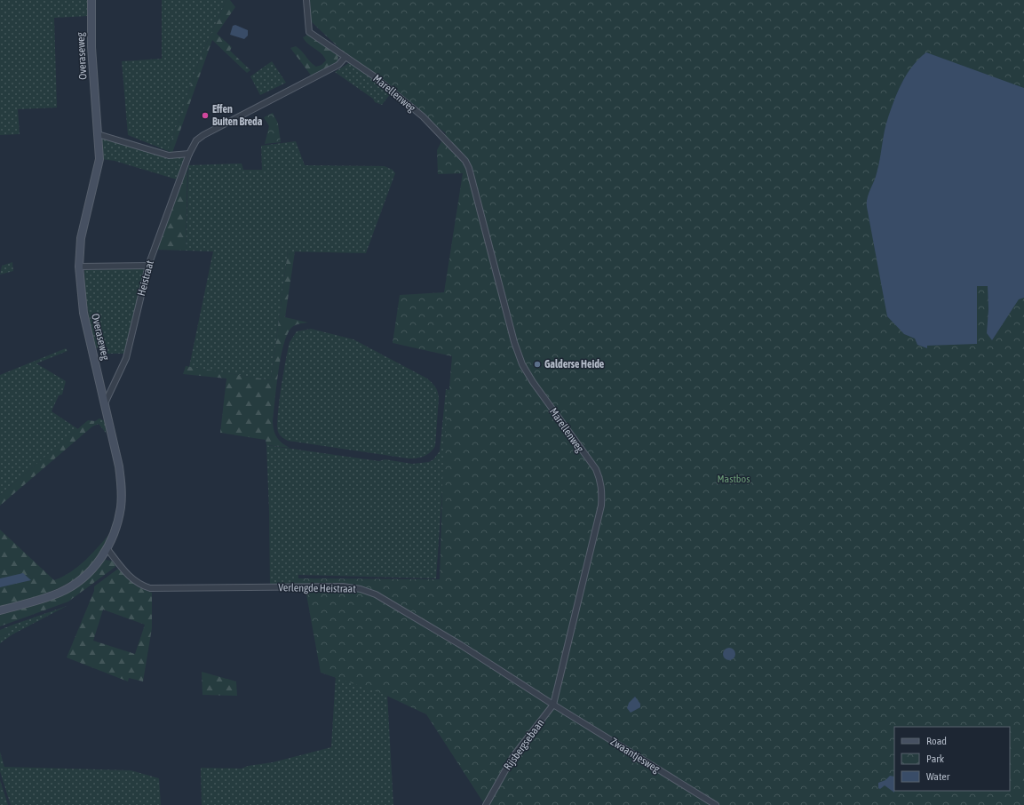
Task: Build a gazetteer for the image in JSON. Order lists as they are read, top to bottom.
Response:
{
  "streets": {
    "street": [
      "Overaseweg",
      "Marellenweg",
      "Heistraat",
      "Verlengde Heistraat",
      "Rijsbergsebaan",
      "Zwaantjesweg"
    ]
  },
  "crossings": [
    ["Overaseweg", "Heistraat"],
    ["Overaseweg", "Verlengde Heistraat"],
    ["Marellenweg", "Heistraat"],
    ["Marellenweg", "Verlengde Heistraat"],
    ["Marellenweg", "Rijsbergsebaan"],
    ["Marellenweg", "Zwaantjesweg"],
    ["Verlengde Heistraat", "Rijsbergsebaan"],
    ["Verlengde Heistraat", "Zwaantjesweg"],
    ["Rijsbergsebaan", "Zwaantjesweg"]
  ],
  "parks": ["Mastbos"],
  "places": ["Effen Buiten Breda", "Galderse Heide"],
  "legend": ["Road", "Park", "Water"]
}
